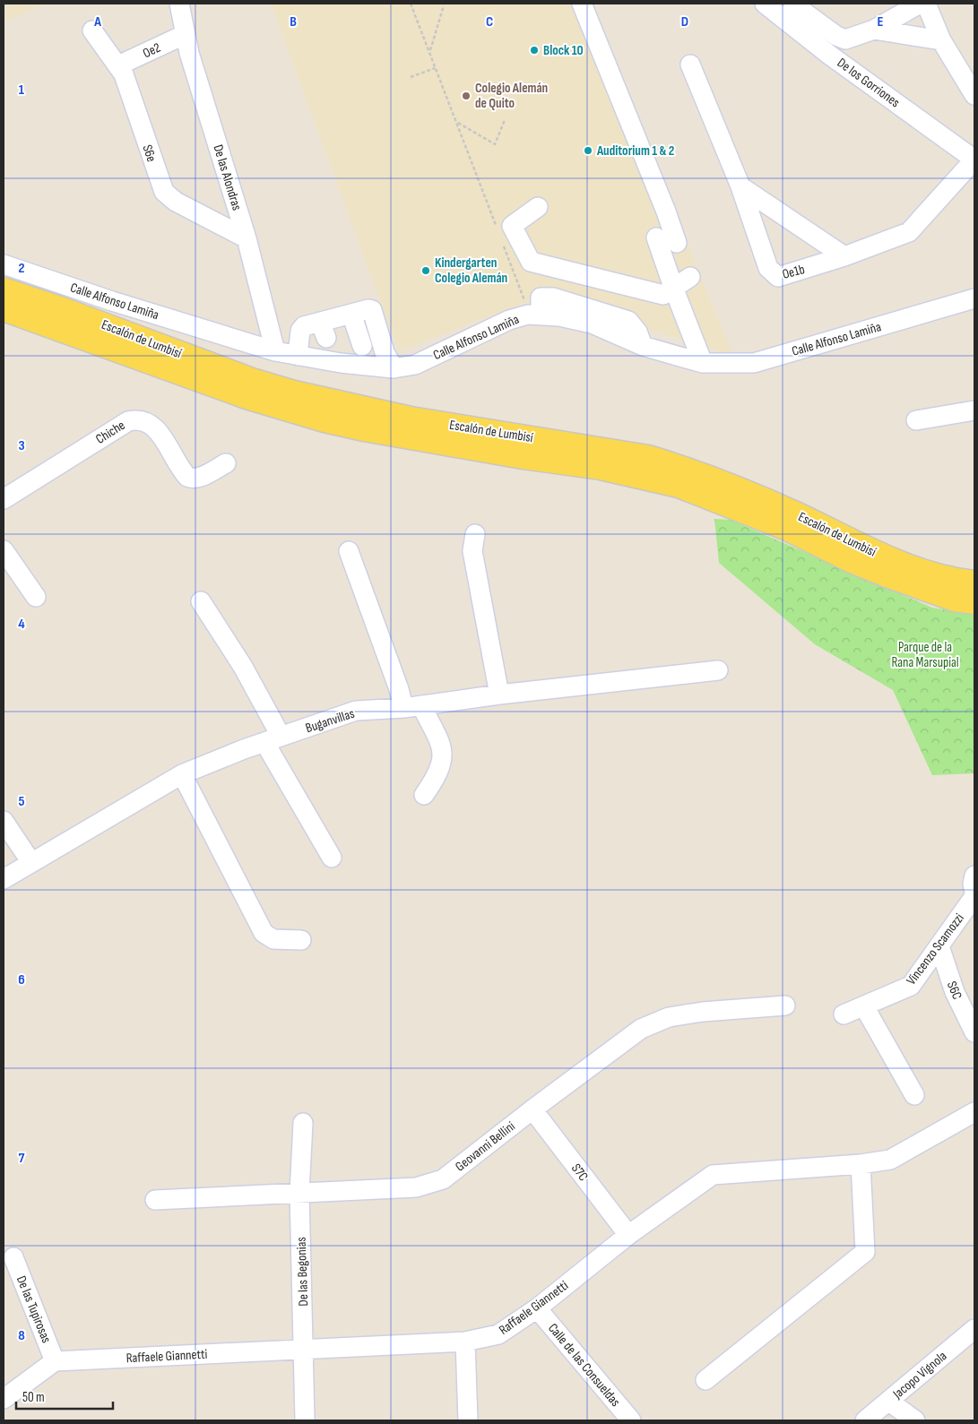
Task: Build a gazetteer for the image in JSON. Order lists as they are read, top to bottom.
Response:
{
  "streets": {
    "main road": ["Escalón de Lumbisí"],
    "street": [
      "Oe2",
      "De los Gorriones",
      "S6e",
      "De las Alondras",
      "Oe1b",
      "Calle Alfonso Lamiña",
      "Chiche",
      "Buganvillas",
      "Vincenzo Scamozzi",
      "S6C",
      "Geovanni Bellini",
      "S7C",
      "De las Begonias",
      "Raffaele Giannetti",
      "De las Tupirosas",
      "Calle de las Consueldas",
      "Jacopo Vignola"
    ]
  },
  "crossings": [
    ["Oe2", "S6e"],
    ["Oe2", "De las Alondras"],
    ["De los Gorriones", "Oe1b"],
    ["S6e", "De las Alondras"],
    ["De las Alondras", "Calle Alfonso Lamiña"],
    ["Vincenzo Scamozzi", "S6C"],
    ["Geovanni Bellini", "S7C"],
    ["Geovanni Bellini", "De las Begonias"],
    ["S7C", "Raffaele Giannetti"],
    ["De las Begonias", "Raffaele Giannetti"],
    ["Raffaele Giannetti", "De las Tupirosas"],
    ["Raffaele Giannetti", "Calle de las Consueldas"]
  ],
  "parks": ["Parque de la Rana Marsupial"],
  "places": [
    "Block 10",
    "Colegio Alemán de Quito",
    "Auditorium 1 & 2",
    "Kindergarten Colegio Alemán"
  ],
  "scale_bar": "50 m",
  "grid": {
    "columns": [
      "A",
      "B",
      "C",
      "D",
      "E"
    ],
    "rows": [
      "1",
      "2",
      "3",
      "4",
      "5",
      "6",
      "7",
      "8"
    ]
  }
}
